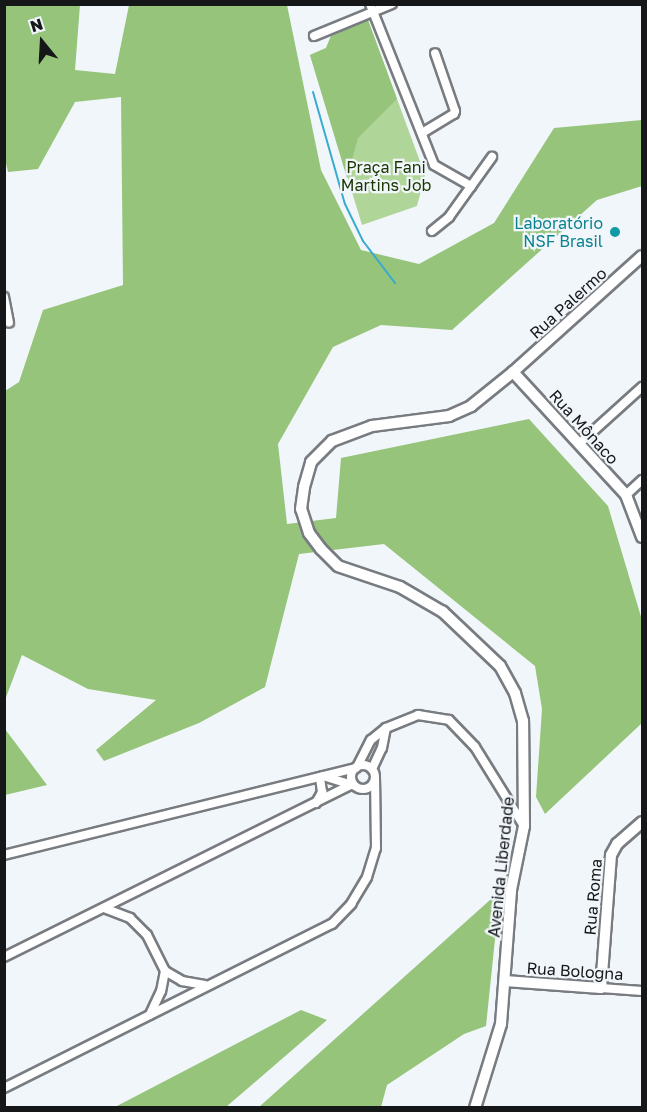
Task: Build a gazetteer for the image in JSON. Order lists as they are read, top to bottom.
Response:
{
  "streets": {
    "main road": [
      "Rua Palermo",
      "Rua Mônaco",
      "Avenida Liberdade",
      "Rua Roma",
      "Rua Bologna"
    ]
  },
  "crossings": [
    ["Rua Palermo", "Rua Mônaco"],
    ["Rua Palermo", "Avenida Liberdade"],
    ["Rua Mônaco", "Avenida Liberdade"],
    ["Avenida Liberdade", "Rua Bologna"],
    ["Rua Roma", "Rua Bologna"]
  ],
  "parks": ["Praça Fani Martins Job"],
  "places": ["Laboratório NSF Brasil"],
  "north": "top"
}
